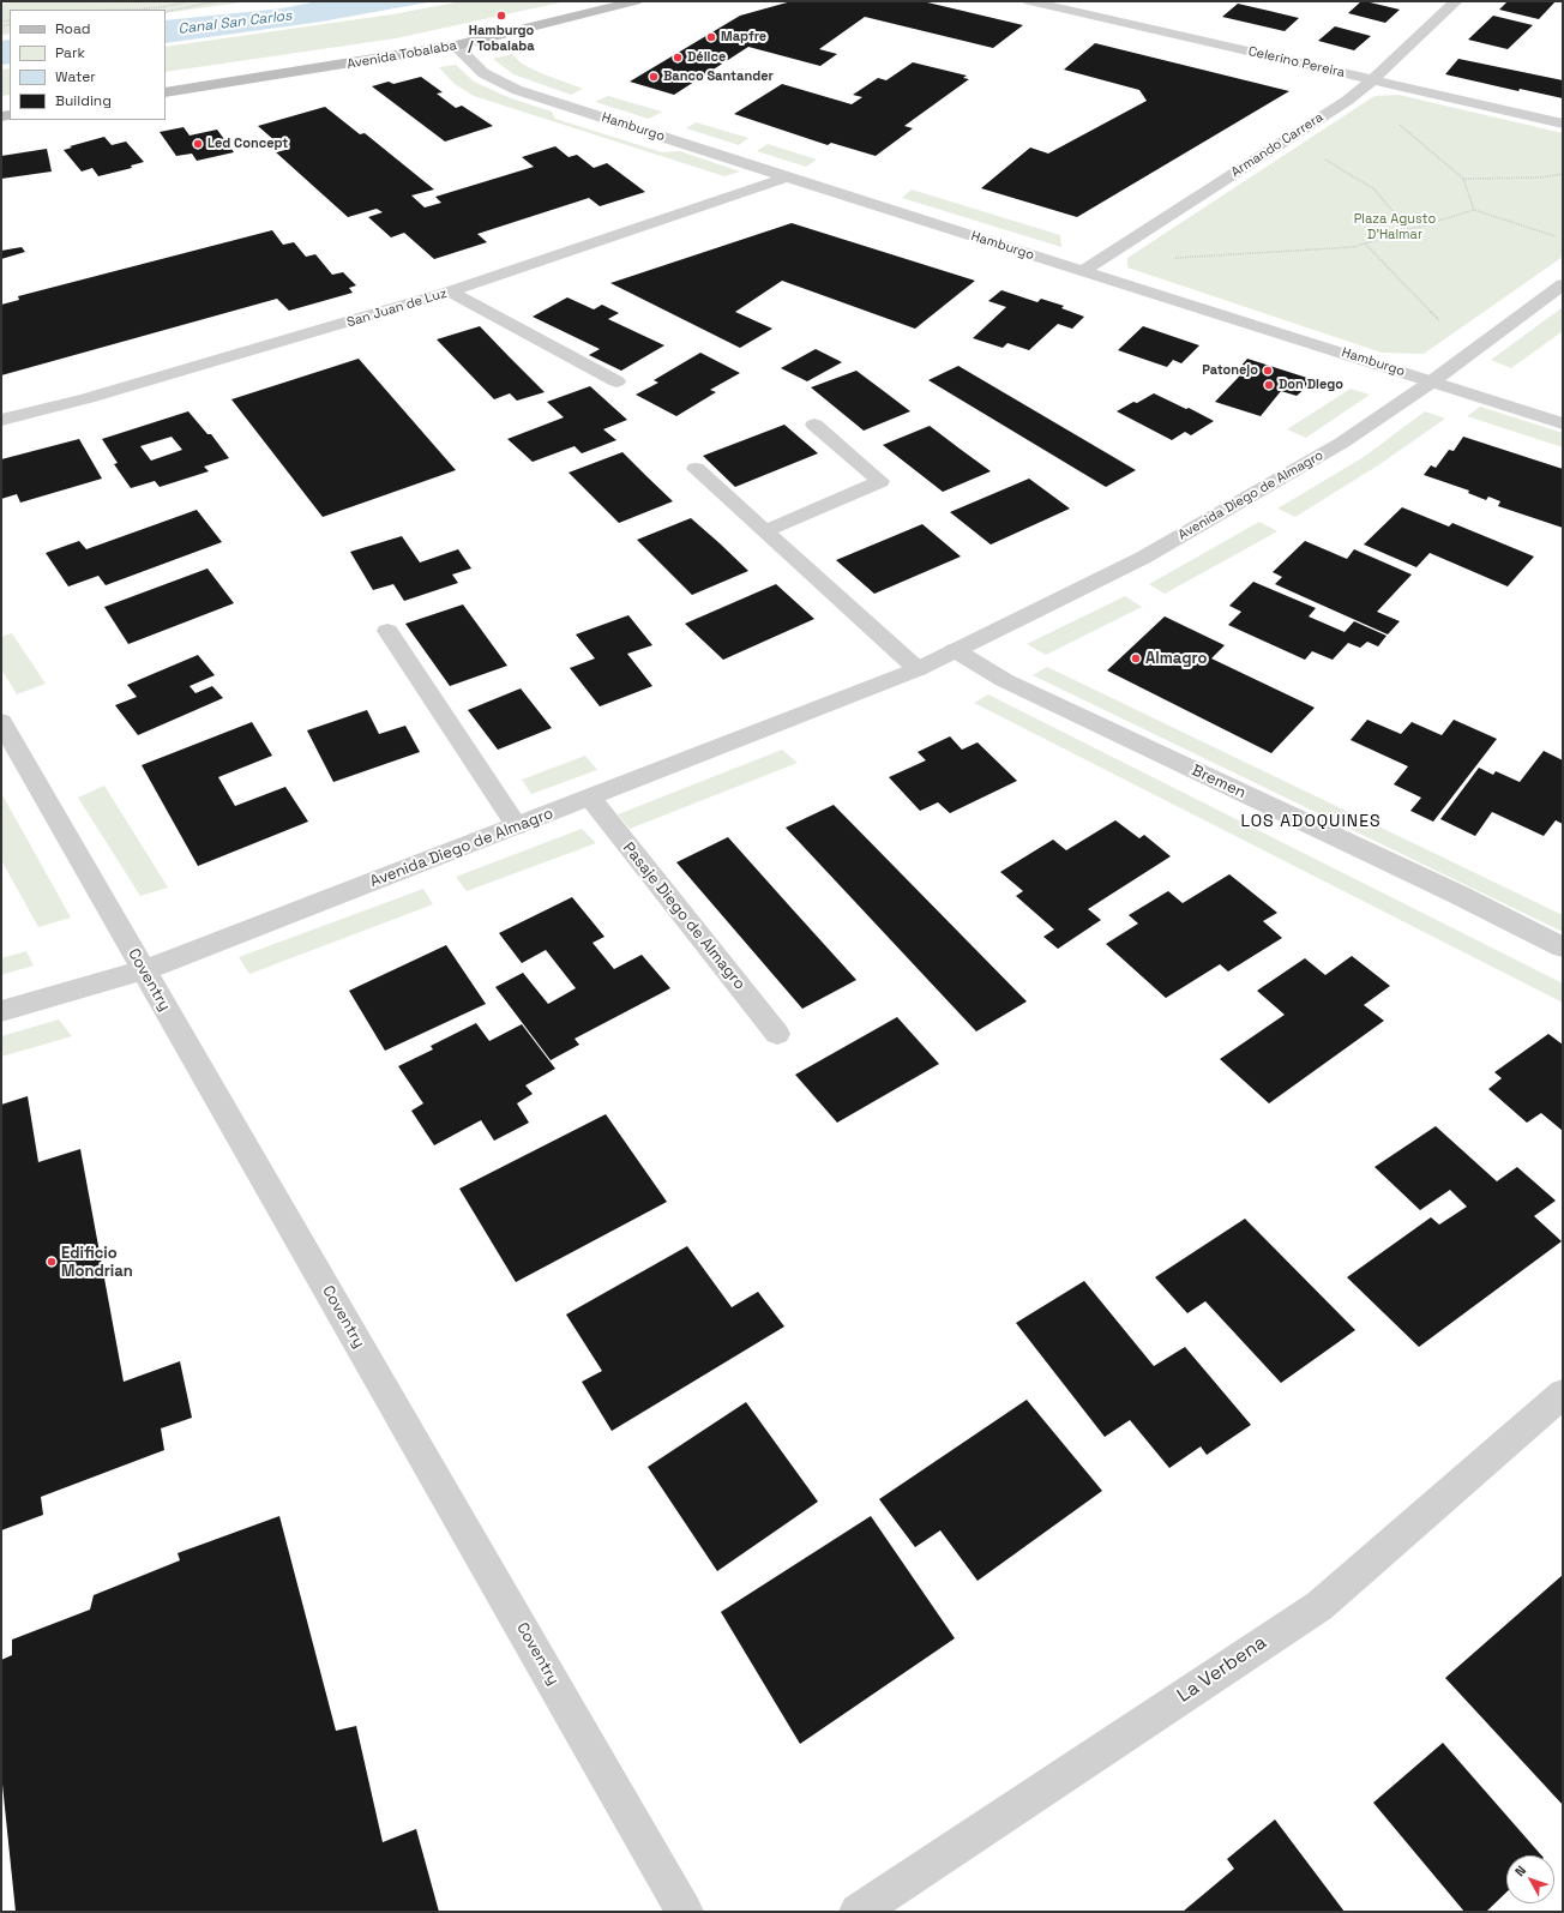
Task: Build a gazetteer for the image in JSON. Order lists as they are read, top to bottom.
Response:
{
  "streets": {
    "main road": ["Avenida Tobalaba"],
    "street": [
      "Celerino Pereira",
      "Hamburgo",
      "Armando Carrera",
      "San Juan de Luz",
      "Avenida Diego de Almagro",
      "Bremen",
      "Pasaje Diego de Almagro",
      "Coventry",
      "La Verbena"
    ]
  },
  "crossings": [
    ["Avenida Tobalaba", "Hamburgo"],
    ["Celerino Pereira", "Armando Carrera"],
    ["Hamburgo", "Armando Carrera"],
    ["Hamburgo", "San Juan de Luz"],
    ["Hamburgo", "Avenida Diego de Almagro"],
    ["Avenida Diego de Almagro", "Bremen"],
    ["Avenida Diego de Almagro", "Pasaje Diego de Almagro"],
    ["Avenida Diego de Almagro", "Coventry"]
  ],
  "districts": ["LOS ADOQUINES"],
  "water": ["Canal San Carlos"],
  "parks": ["Plaza Agusto D'Halmar"],
  "places": [
    "Hamburgo / Tobalaba",
    "Mapfre",
    "Délice",
    "Banco Santander",
    "Led Concept",
    "Patonejo",
    "Don Diego",
    "Almagro",
    "Edificio Mondrian"
  ],
  "legend": [
    "Road",
    "Park",
    "Water",
    "Building"
  ],
  "north": "top left"
}
